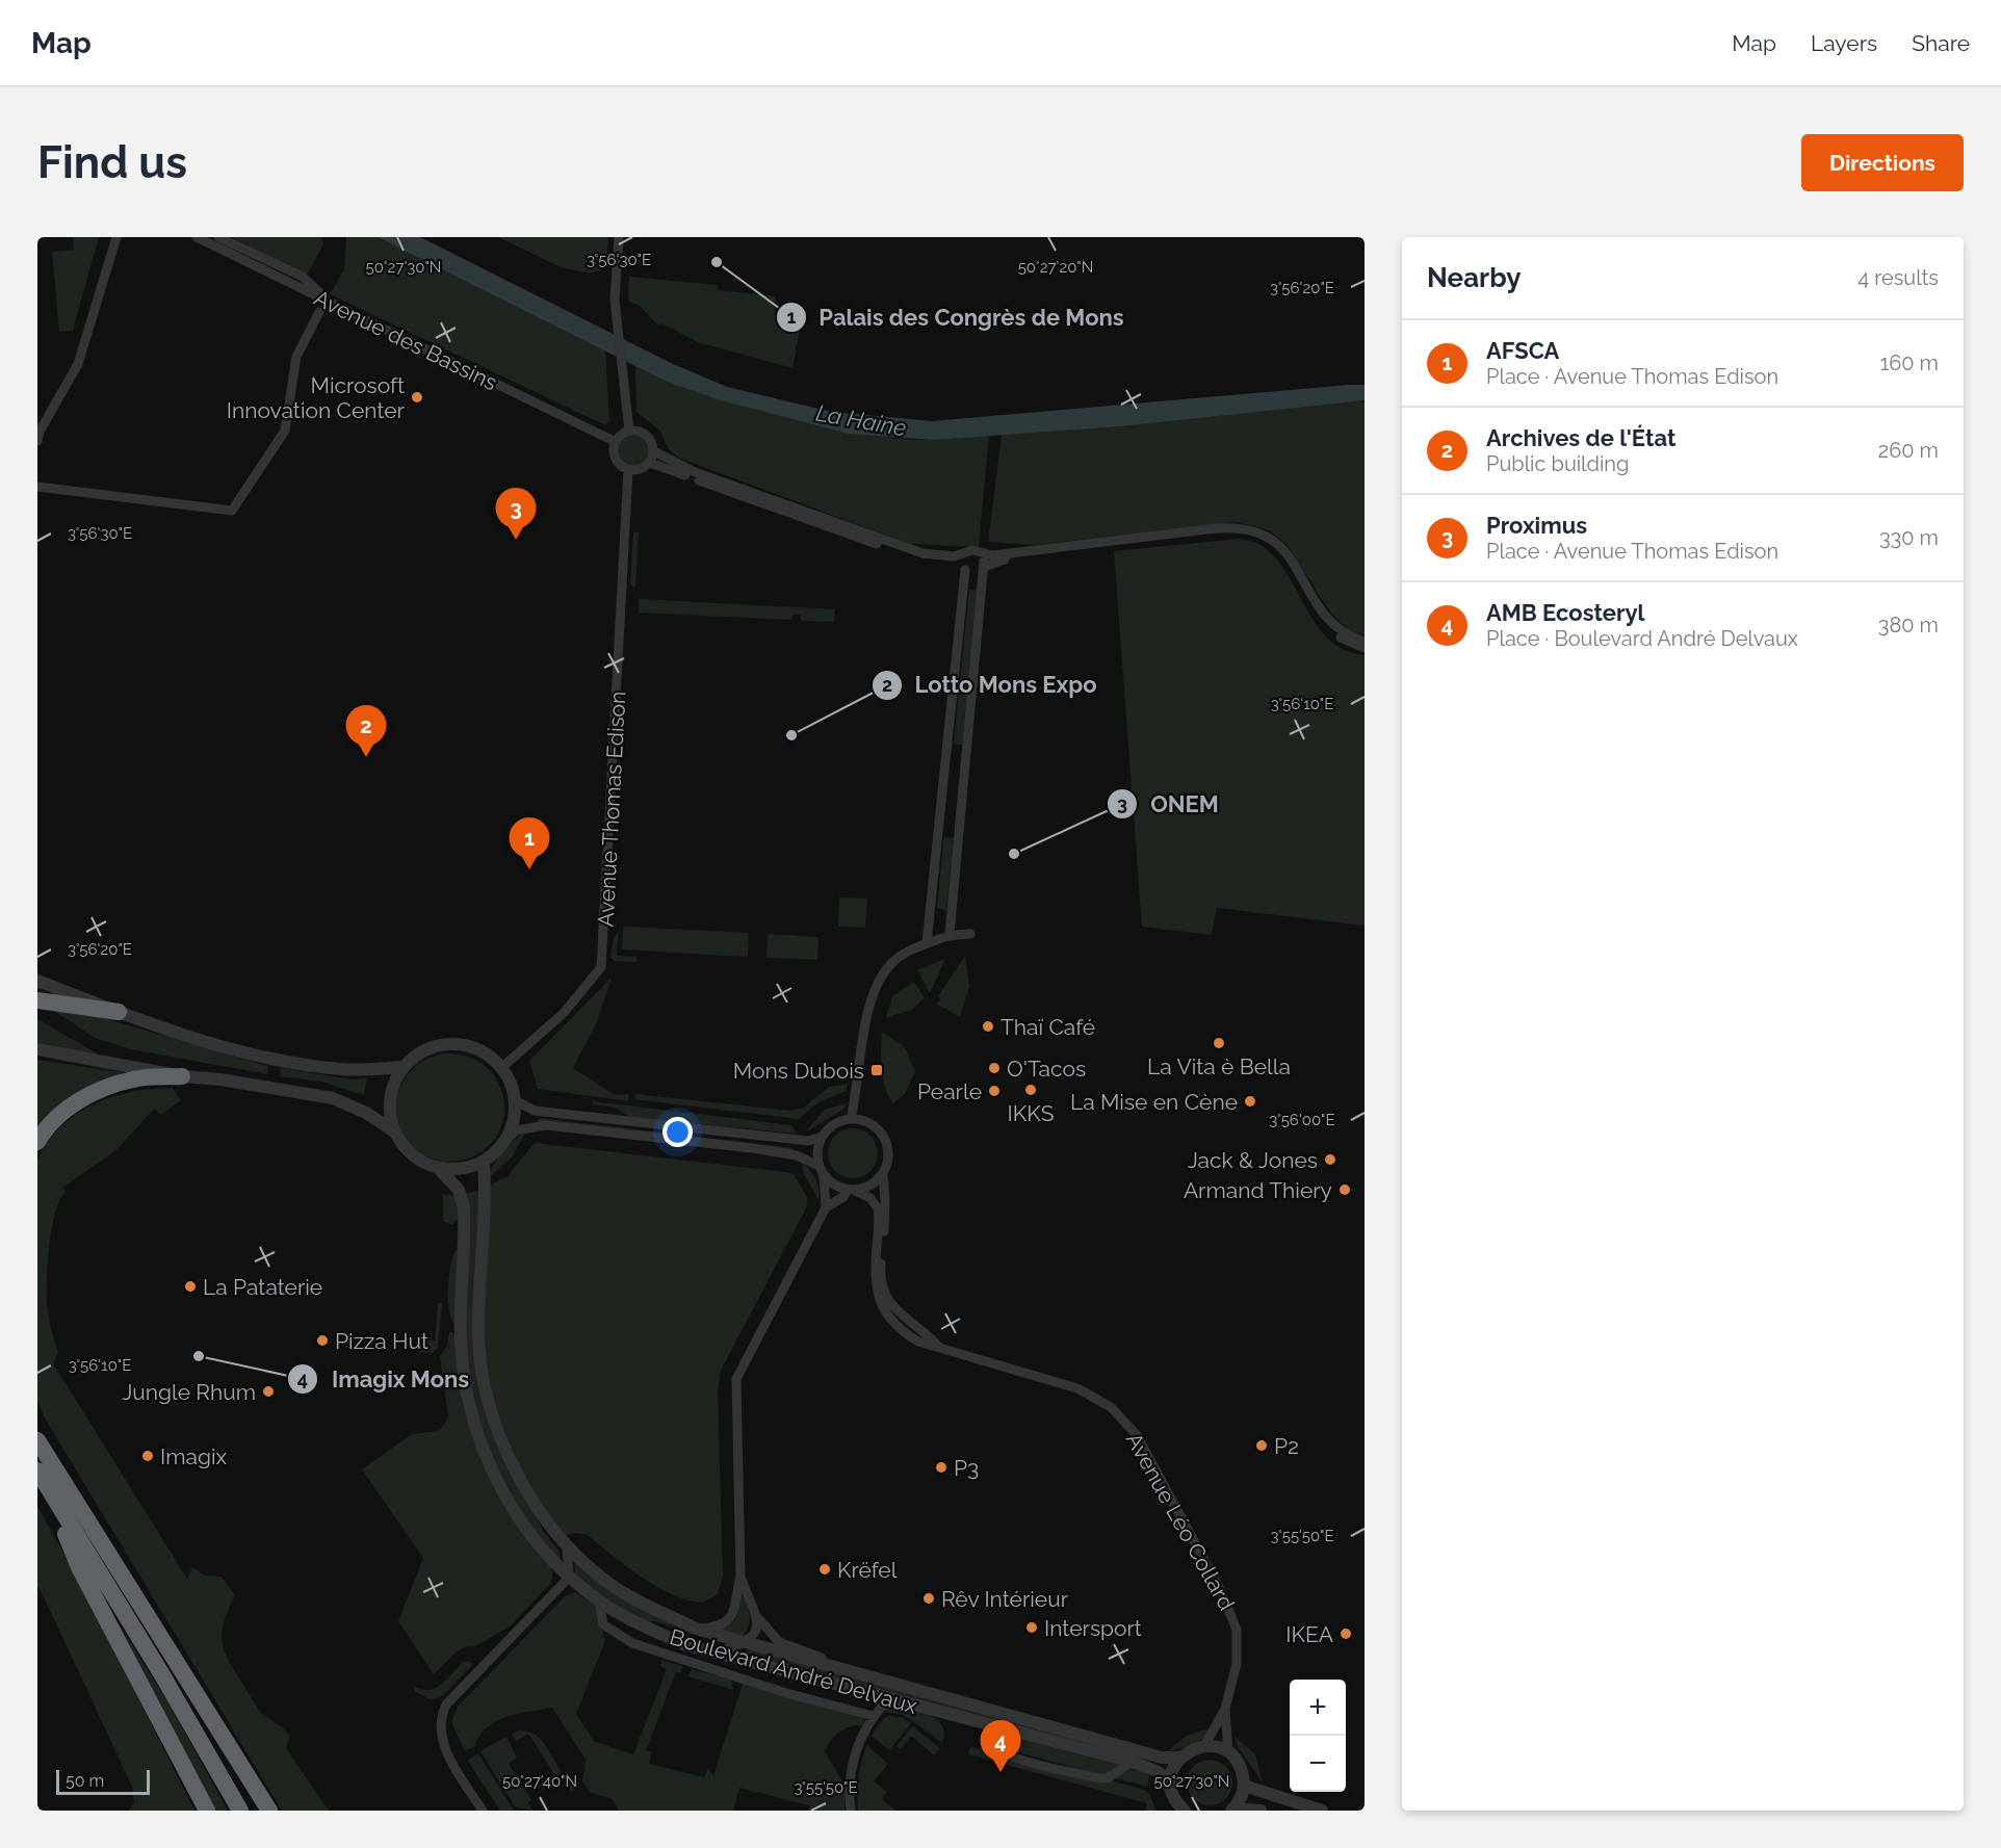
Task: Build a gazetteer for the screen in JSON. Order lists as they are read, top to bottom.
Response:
{
  "streets": {
    "street": [
      "Avenue des Bassins",
      "Avenue Thomas Edison",
      "Avenue Léo Collard",
      "Boulevard André Delvaux"
    ]
  },
  "crossings": [
    ["Avenue des Bassins", "Avenue Thomas Edison"],
    ["Avenue Thomas Edison", "Boulevard André Delvaux"]
  ],
  "water": ["La Haine"],
  "places": {
    "other": [
      "Palais des Congrès de Mons",
      "Microsoft Innovation Center",
      "Lotto Mons Expo",
      "ONEM",
      "Thaï Café",
      "La Vita è Bella",
      "O'Tacos",
      "IKKS",
      "Pearle",
      "La Mise en Cène",
      "Jack & Jones",
      "Armand Thiery",
      "La Pataterie",
      "Pizza Hut",
      "Imagix Mons",
      "Jungle Rhum",
      "P2",
      "Imagix",
      "P3",
      "Krëfel",
      "Rêv Intérieur",
      "Intersport",
      "IKEA"
    ],
    "transit": ["Mons Dubois"]
  },
  "scale_bar": "50 m",
  "page": {
    "header": "Map",
    "nav": ["Map", "Layers", "Share"],
    "buttons": "Directions",
    "title": "Find us",
    "heading": ["Nearby", "4 results"],
    "list": [
      {
        "mark": "1",
        "name": "AFSCA",
        "note": "Place · Avenue Thomas Edison",
        "value": "160 m"
      },
      {
        "mark": "2",
        "name": "Archives de l'État",
        "note": "Public building",
        "value": "260 m"
      },
      {
        "mark": "3",
        "name": "Proximus",
        "note": "Place · Avenue Thomas Edison",
        "value": "330 m"
      },
      {
        "mark": "4",
        "name": "AMB Ecosteryl",
        "note": "Place · Boulevard André Delvaux",
        "value": "380 m"
      }
    ],
    "pins": [
      "3",
      "2",
      "1",
      "4"
    ],
    "map_buttons": ["+", "−"],
    "scale": "50 m"
  },
  "coordinates": [
    "3°56'30\"E",
    "50°27'30\"N",
    "50°27'20\"N",
    "3°56'20\"E",
    "3°56'10\"E",
    "3°56'00\"E",
    "3°55'50\"E",
    "50°27'40\"N"
  ]
}
